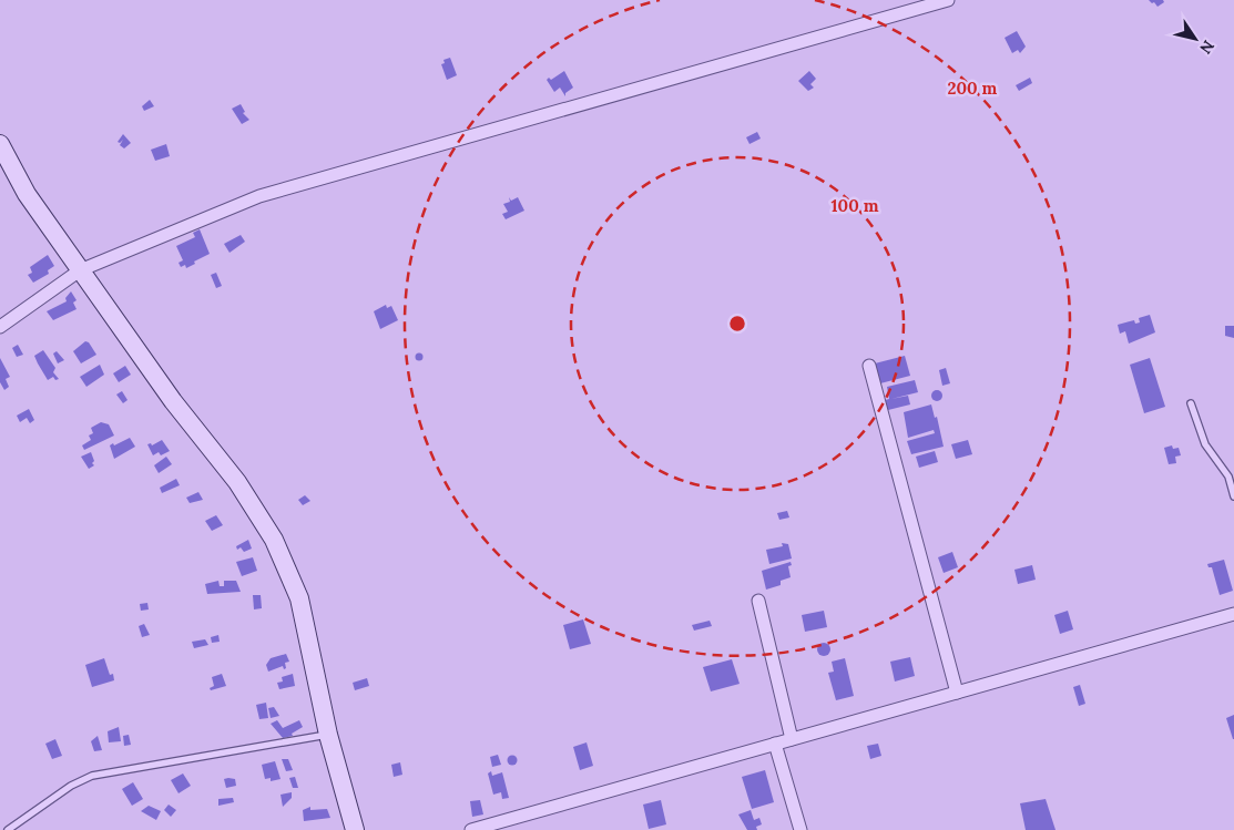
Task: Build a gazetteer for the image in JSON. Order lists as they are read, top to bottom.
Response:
{
  "north": "bottom right",
  "rings": ["200 m", "100 m"]
}
